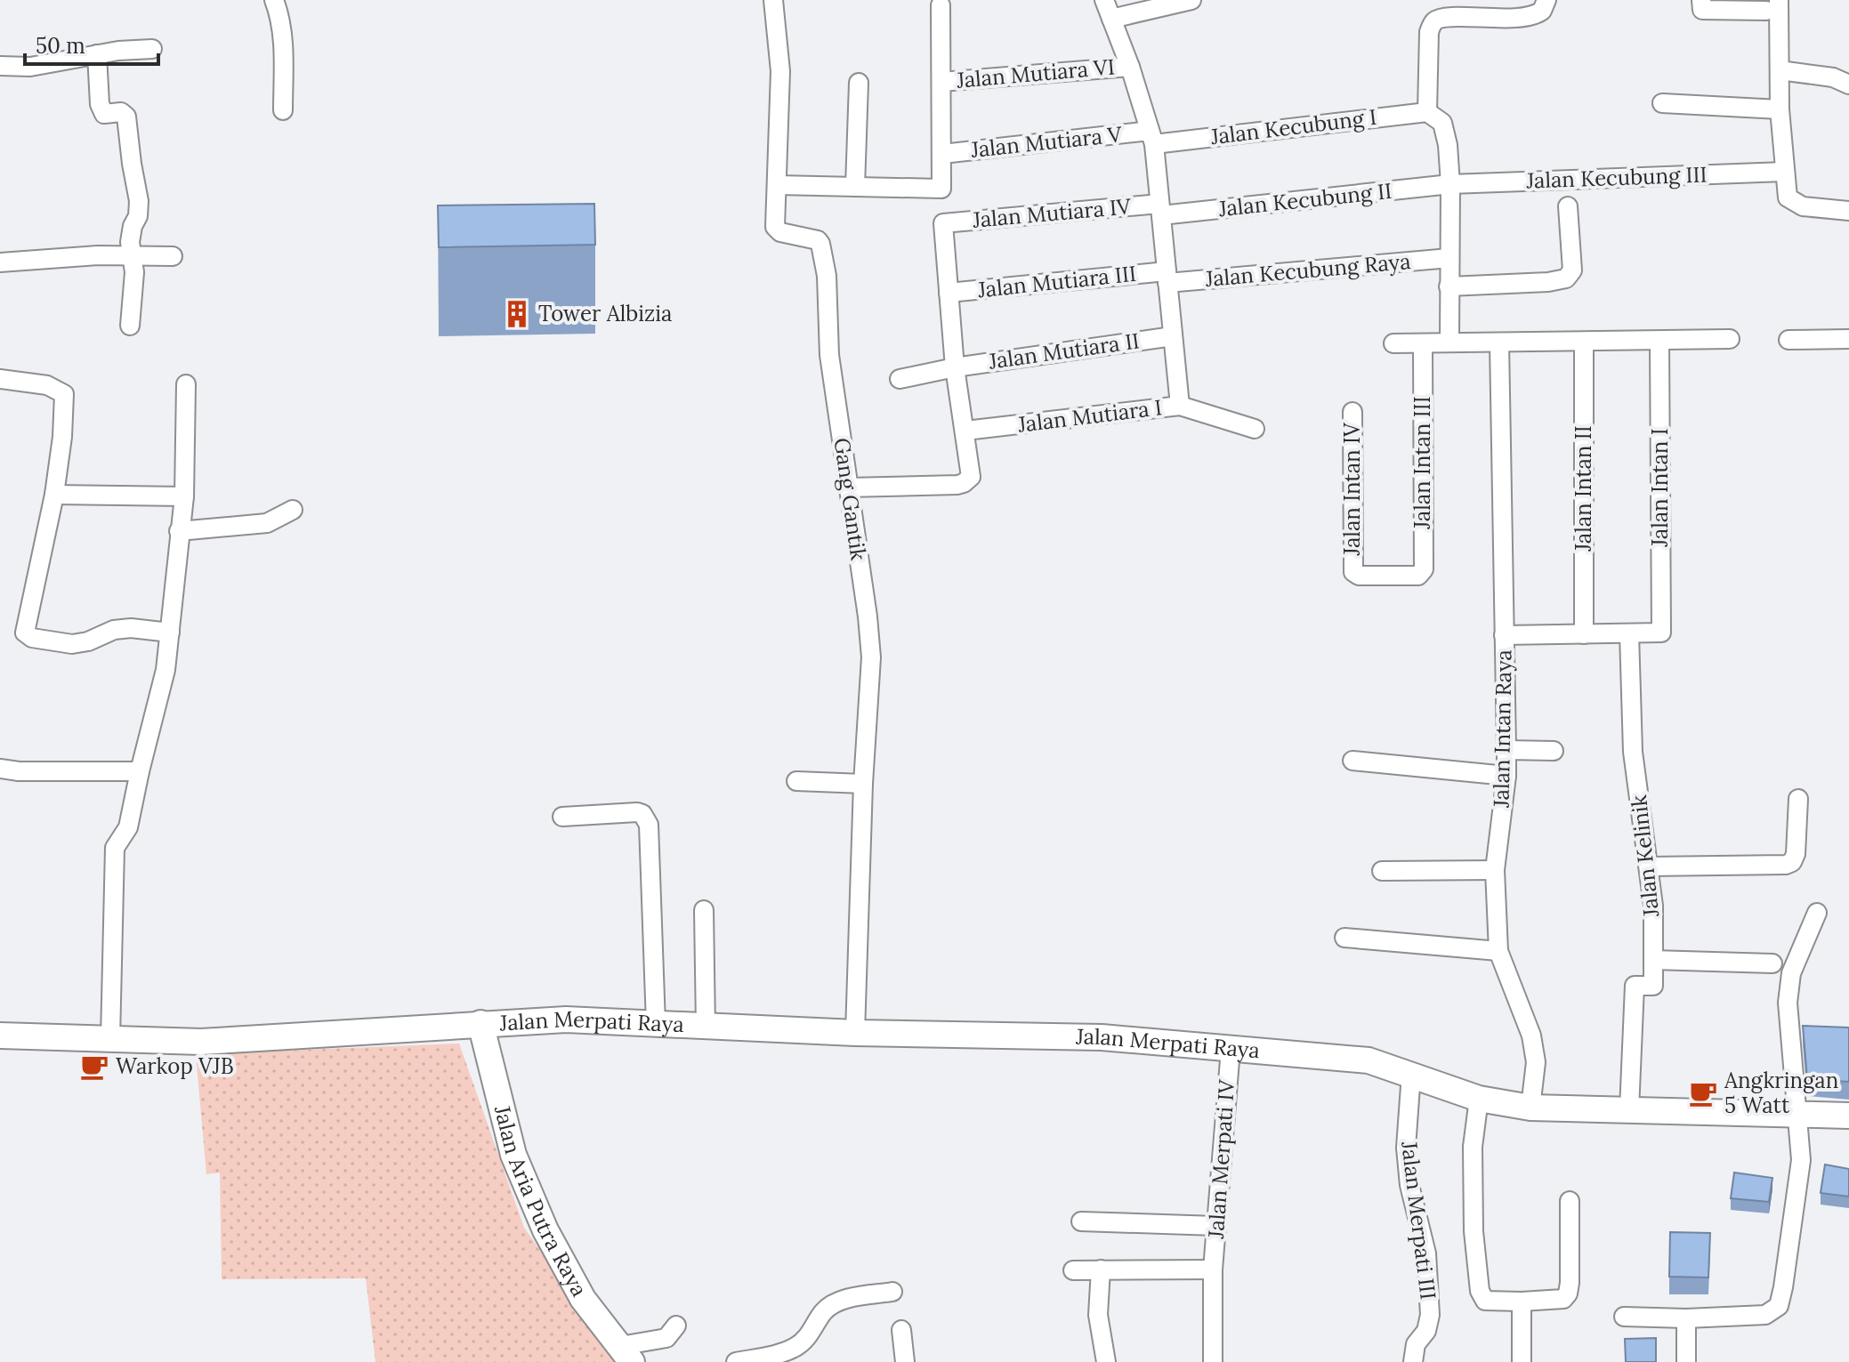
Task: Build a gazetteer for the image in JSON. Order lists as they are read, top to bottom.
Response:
{
  "streets": {
    "main road": ["Jalan Merpati Raya", "Jalan Aria Putra Raya"],
    "street": [
      "Jalan Mutiara VI",
      "Jalan Kecubung I",
      "Jalan Mutiara V",
      "Jalan Kecubung III",
      "Jalan Kecubung II",
      "Jalan Mutiara IV",
      "Jalan Kecubung Raya",
      "Jalan Mutiara III",
      "Jalan Mutiara II",
      "Jalan Mutiara I",
      "Jalan Intan III",
      "Jalan Intan I",
      "Jalan Intan II",
      "Jalan Intan IV",
      "Gang Gantik",
      "Jalan Intan Raya",
      "Jalan Kelinik",
      "Jalan Merpati IV",
      "Jalan Merpati III"
    ]
  },
  "crossings": [
    ["Jalan Kecubung I", "Jalan Mutiara V"],
    ["Jalan Kecubung III", "Jalan Kecubung II"],
    ["Jalan Kecubung II", "Jalan Mutiara IV"],
    ["Jalan Mutiara IV", "Jalan Mutiara III"],
    ["Jalan Kecubung Raya", "Jalan Mutiara III"],
    ["Jalan Intan III", "Jalan Intan IV"],
    ["Jalan Intan I", "Jalan Kelinik"],
    ["Gang Gantik", "Jalan Merpati Raya"],
    ["Jalan Intan Raya", "Jalan Merpati Raya"],
    ["Jalan Merpati Raya", "Jalan Merpati IV"],
    ["Jalan Merpati Raya", "Jalan Aria Putra Raya"],
    ["Jalan Merpati Raya", "Jalan Merpati III"]
  ],
  "places": {
    "building": ["Tower Albizia"],
    "cafe": ["Warkop VJB", "Angkringan 5 Watt"]
  },
  "scale_bar": "50 m"
}
